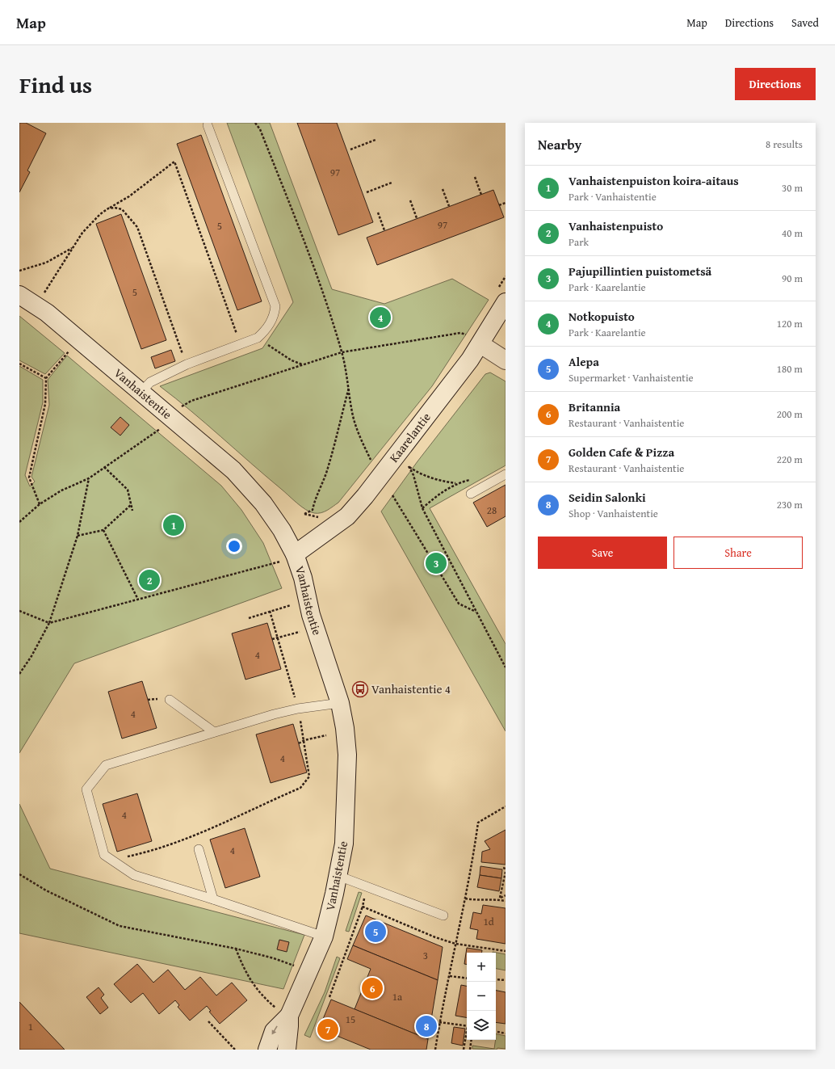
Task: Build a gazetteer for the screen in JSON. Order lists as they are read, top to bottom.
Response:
{
  "streets": {
    "main road": ["Vanhaistentie", "Kaarelantie"]
  },
  "crossings": [
    ["Vanhaistentie", "Kaarelantie"]
  ],
  "places": {
    "bus stop": ["Vanhaistentie 4"]
  },
  "house_numbers": [
    "97",
    "97",
    "5",
    "5",
    "28",
    "4",
    "4",
    "4",
    "4",
    "4",
    "1d",
    "3",
    "1a",
    "15",
    "1"
  ],
  "page": {
    "header": "Map",
    "nav": ["Map", "Directions", "Saved"],
    "title": "Find us",
    "buttons": [
      "Directions",
      ["Save", "Share"]
    ],
    "heading": ["Nearby", "8 results"],
    "list": [
      {
        "mark": "1",
        "name": "Vanhaistenpuiston koira-aitaus",
        "note": "Park · Vanhaistentie",
        "value": "30 m"
      },
      {
        "mark": "2",
        "name": "Vanhaistenpuisto",
        "note": "Park",
        "value": "40 m"
      },
      {
        "mark": "3",
        "name": "Pajupillintien puistometsä",
        "note": "Park · Kaarelantie",
        "value": "90 m"
      },
      {
        "mark": "4",
        "name": "Notkopuisto",
        "note": "Park · Kaarelantie",
        "value": "120 m"
      },
      {
        "mark": "5",
        "name": "Alepa",
        "note": "Supermarket · Vanhaistentie",
        "value": "180 m"
      },
      {
        "mark": "6",
        "name": "Britannia",
        "note": "Restaurant · Vanhaistentie",
        "value": "200 m"
      },
      {
        "mark": "7",
        "name": "Golden Cafe & Pizza",
        "note": "Restaurant · Vanhaistentie",
        "value": "220 m"
      },
      {
        "mark": "8",
        "name": "Seidin Salonki",
        "note": "Shop · Vanhaistentie",
        "value": "230 m"
      }
    ],
    "pins": [
      "4",
      "1",
      "3",
      "2",
      "5",
      "6",
      "8",
      "7"
    ],
    "map_buttons": ["+", "−"]
  }
}
